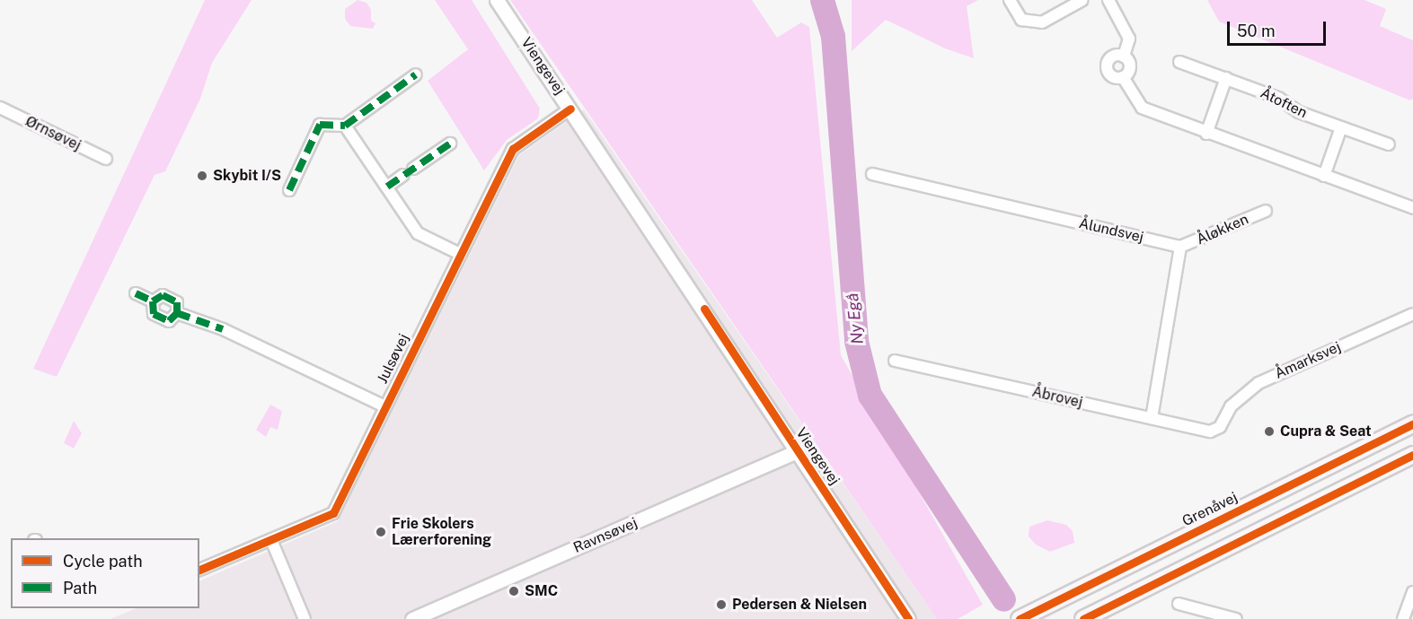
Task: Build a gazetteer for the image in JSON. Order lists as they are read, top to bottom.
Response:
{
  "streets": {
    "main road": ["Grenåvej"],
    "street": [
      "Viengevej",
      "Åtoften",
      "Ørnsøvej",
      "Åløkken",
      "Ålundsvej",
      "Julsøvej",
      "Åmarksvej",
      "Åbrovej",
      "Ravnsøvej"
    ]
  },
  "crossings": [
    ["Viengevej", "Julsøvej"],
    ["Viengevej", "Ravnsøvej"],
    ["Åløkken", "Ålundsvej"],
    ["Åmarksvej", "Åbrovej"]
  ],
  "water": ["Ny Egå"],
  "places": [
    "Skybit I/S",
    "Cupra & Seat",
    "Frie Skolers Lærerforening",
    "SMC",
    "Pedersen & Nielsen"
  ],
  "legend": ["Cycle path", "Path"],
  "scale_bar": "50 m"
}
